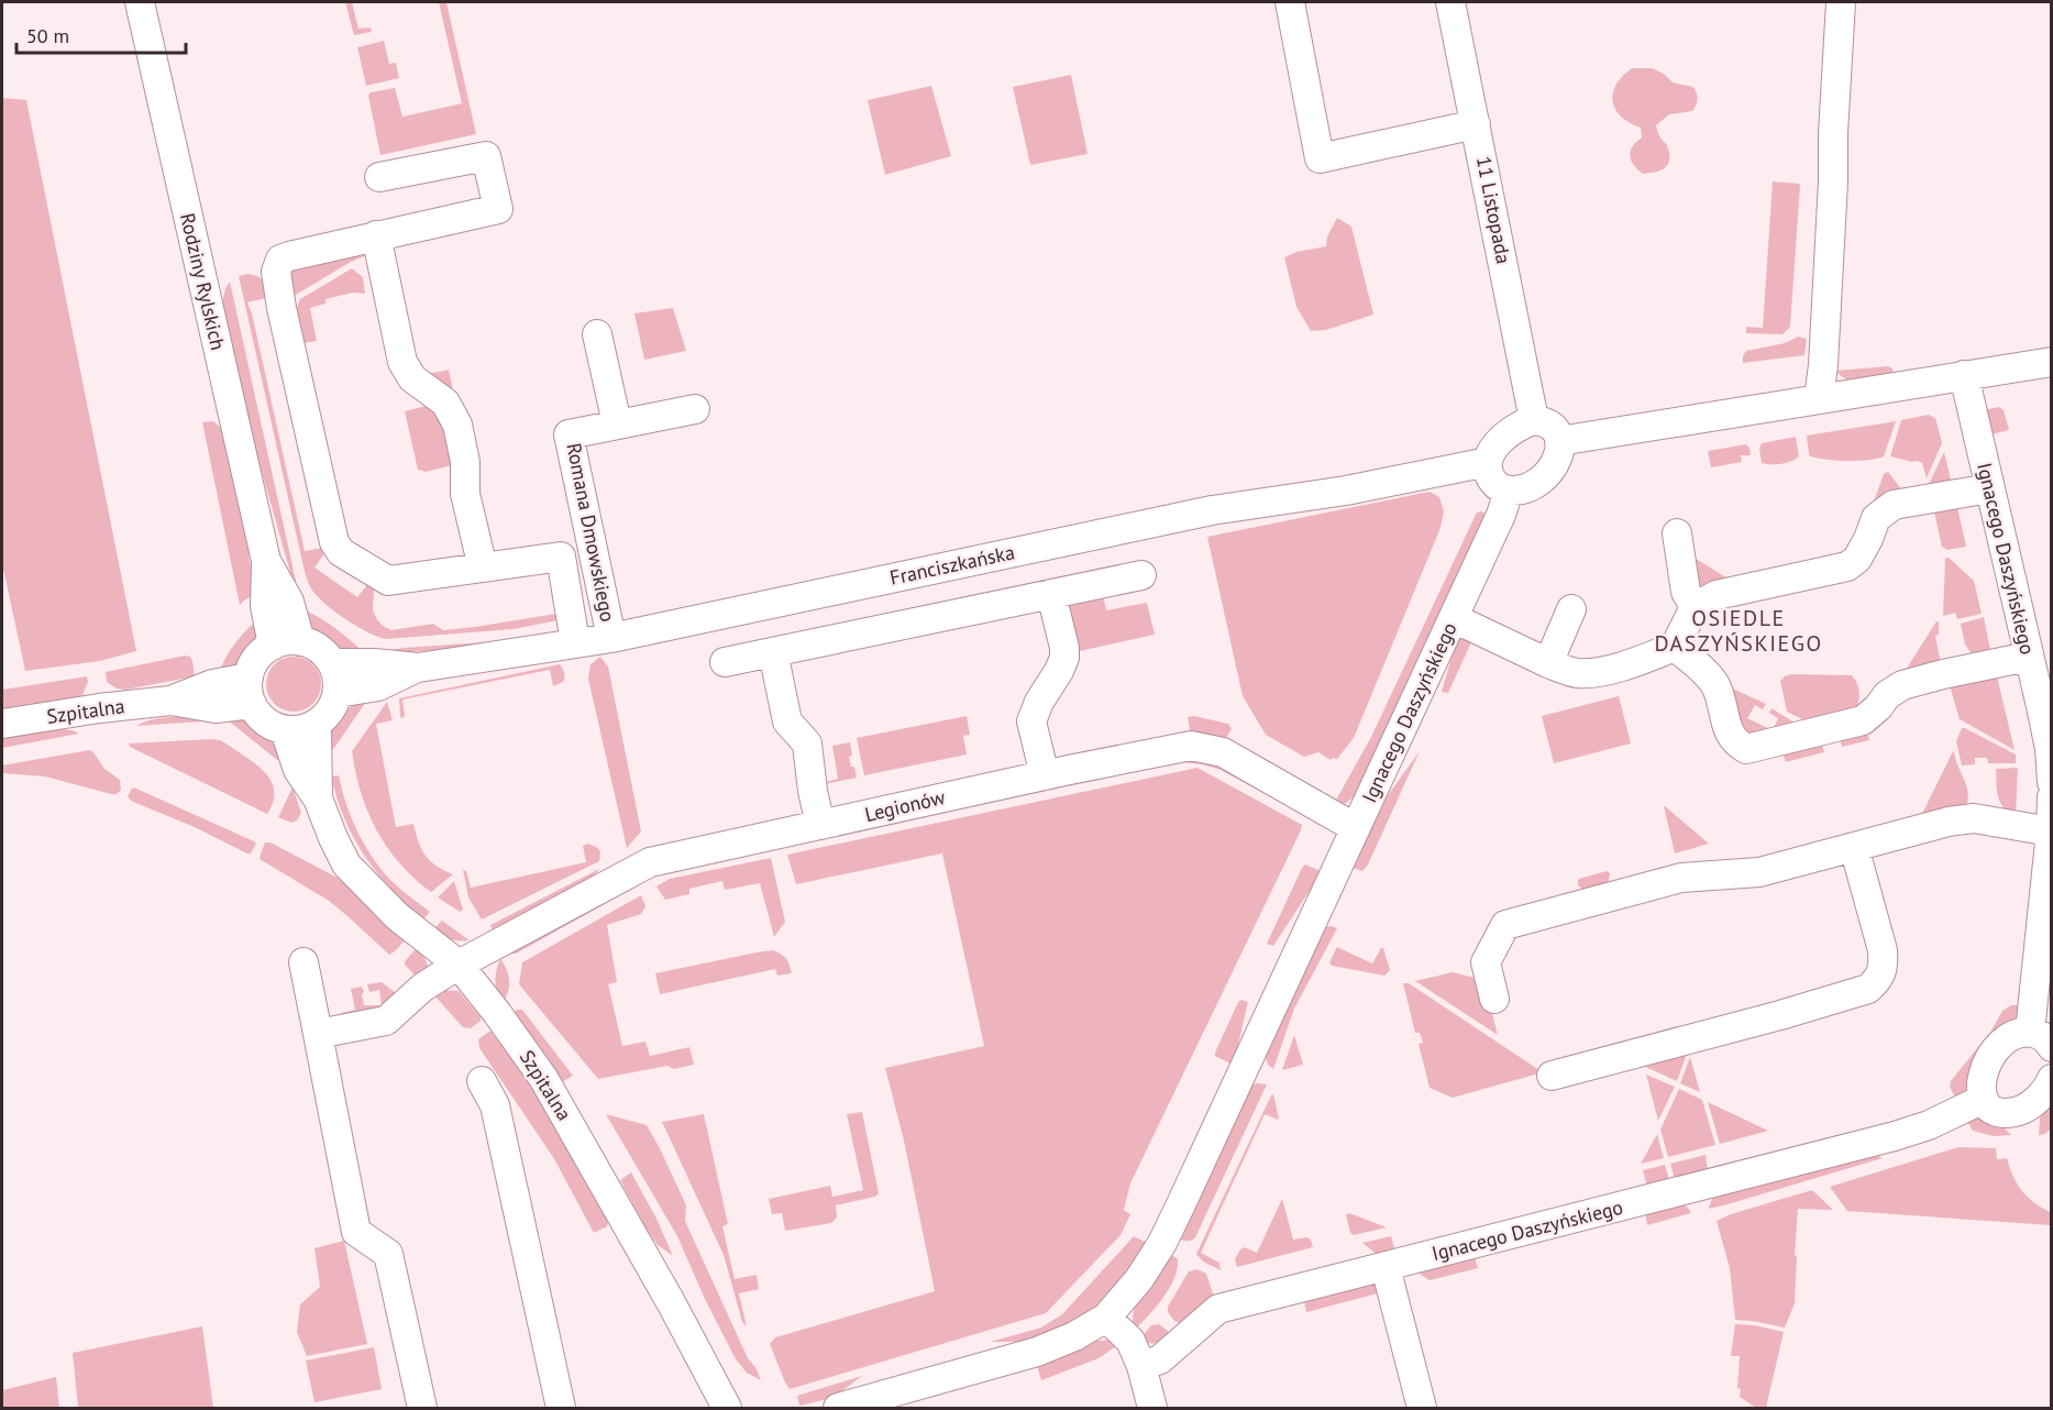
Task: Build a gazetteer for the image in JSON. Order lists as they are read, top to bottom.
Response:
{
  "streets": {
    "street": [
      "11 Listopada",
      "Rodziny Rylskich",
      "Romana Dmowskiego",
      "Ignacego Daszyńskiego",
      "Franciszkańska",
      "Szpitalna",
      "Legionów"
    ]
  },
  "crossings": [
    ["11 Listopada", "Ignacego Daszyńskiego"],
    ["11 Listopada", "Franciszkańska"],
    ["Rodziny Rylskich", "Franciszkańska"],
    ["Rodziny Rylskich", "Szpitalna"],
    ["Romana Dmowskiego", "Franciszkańska"],
    ["Ignacego Daszyńskiego", "Franciszkańska"],
    ["Ignacego Daszyńskiego", "Legionów"],
    ["Franciszkańska", "Szpitalna"],
    ["Szpitalna", "Legionów"]
  ],
  "districts": ["OSIEDLE DASZYŃSKIEGO"],
  "scale_bar": "50 m"
}
